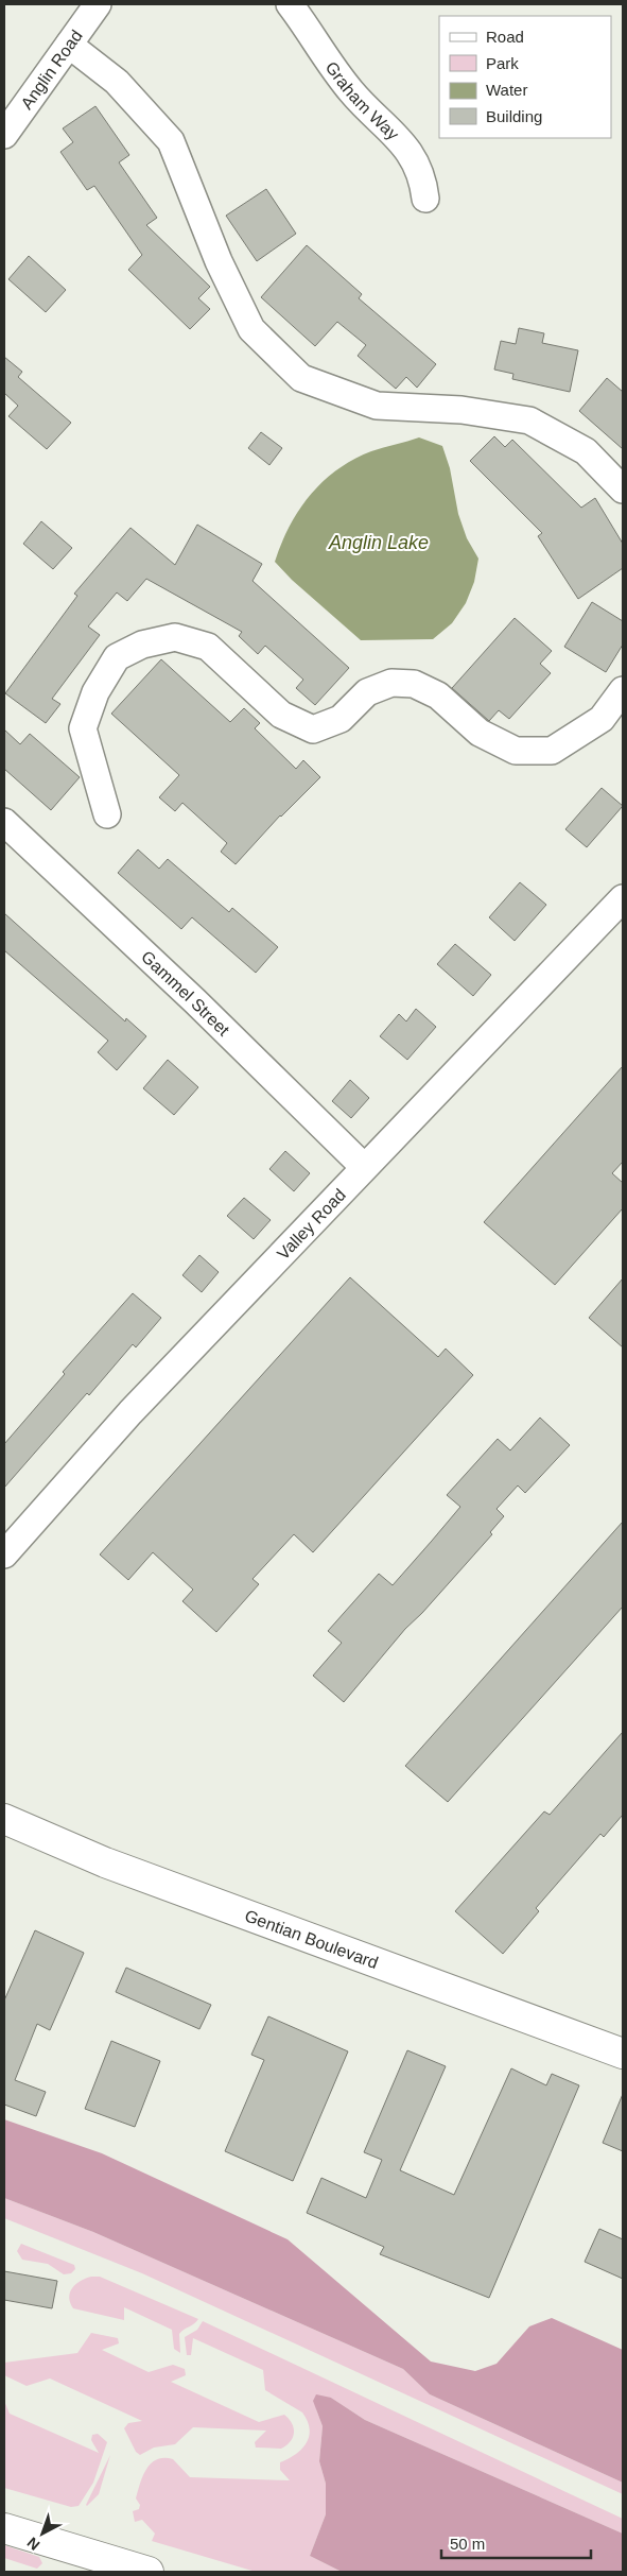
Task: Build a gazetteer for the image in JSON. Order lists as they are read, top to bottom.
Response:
{
  "streets": {
    "main road": ["Gentian Boulevard"],
    "street": [
      "Anglin Road",
      "Graham Way",
      "Gammel Street",
      "Valley Road"
    ]
  },
  "crossings": [
    ["Gammel Street", "Valley Road"]
  ],
  "water": ["Anglin Lake"],
  "legend": [
    "Road",
    "Park",
    "Water",
    "Building"
  ],
  "scale_bar": "50 m",
  "north": "bottom left"
}
